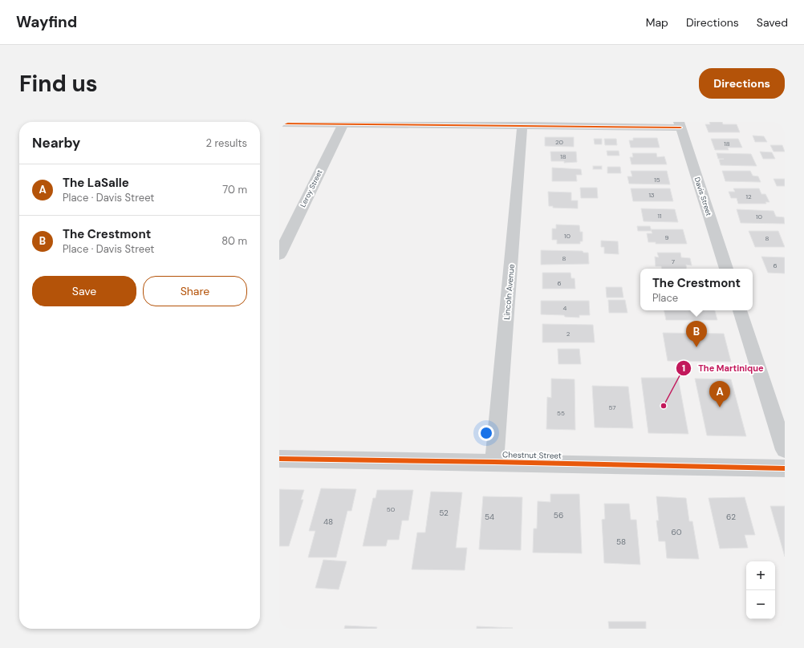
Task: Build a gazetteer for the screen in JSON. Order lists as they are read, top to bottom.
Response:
{
  "streets": {
    "street": [
      "Leroy Street",
      "Davis Street",
      "Lincoln Avenue",
      "Chestnut Street"
    ]
  },
  "crossings": [
    ["Lincoln Avenue", "Chestnut Street"]
  ],
  "places": ["The Martinique"],
  "house_numbers": [
    "20",
    "18",
    "18",
    "15",
    "13",
    "12",
    "11",
    "10",
    "10",
    "9",
    "8",
    "8",
    "7",
    "6",
    "6",
    "4",
    "2",
    "57",
    "55",
    "50",
    "52",
    "56",
    "54",
    "62",
    "48",
    "60",
    "58"
  ],
  "page": {
    "header": "Wayfind",
    "nav": ["Map", "Directions", "Saved"],
    "buttons": [
      "Directions",
      ["Save", "Share"]
    ],
    "title": "Find us",
    "heading": ["Nearby", "2 results"],
    "list": [
      {
        "mark": "A",
        "name": "The LaSalle",
        "note": "Place · Davis Street",
        "value": "70 m"
      },
      {
        "mark": "B",
        "name": "The Crestmont",
        "note": "Place · Davis Street",
        "value": "80 m"
      }
    ],
    "popup": ["The Crestmont", "Place"],
    "pins": ["B", "A"],
    "map_buttons": ["+", "−"]
  }
}
